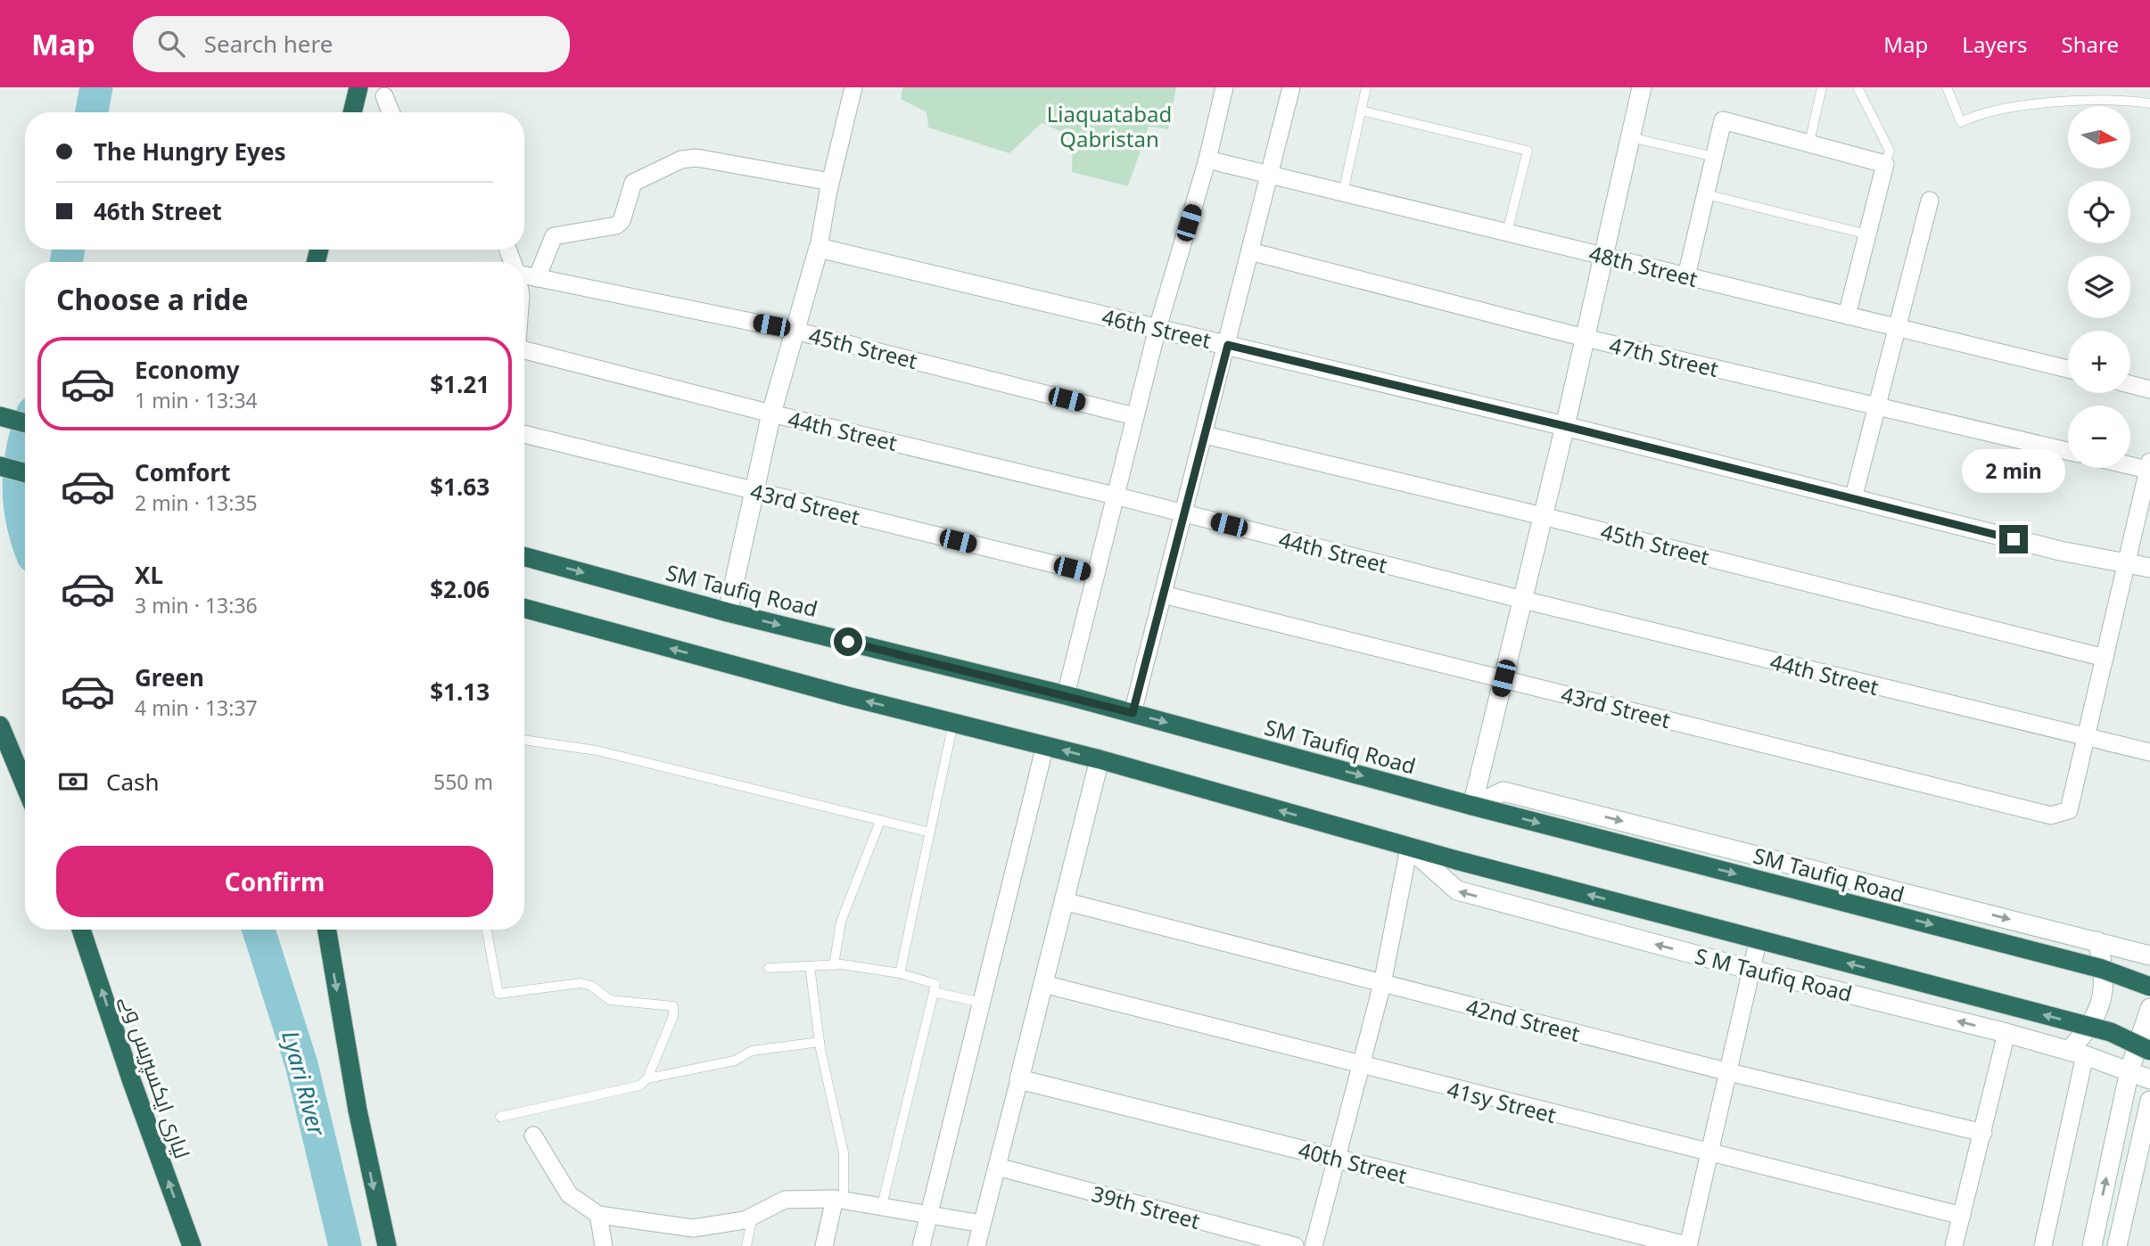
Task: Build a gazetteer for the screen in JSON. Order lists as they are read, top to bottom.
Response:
{
  "streets": {
    "highway": ["SM Taufiq Road", "لیاری ایکسپریس وے"],
    "street": [
      "48th Street",
      "46th Street",
      "45th Street",
      "47th Street",
      "44th Street",
      "43rd Street",
      "S M Taufiq Road",
      "42nd Street",
      "41sy Street",
      "40th Street",
      "39th Street"
    ]
  },
  "crossings": [
    ["44th Street", "43rd Street"]
  ],
  "one_way": ["لیاری ایکسپریس وے"],
  "water": ["Lyari River"],
  "parks": ["Liaquatabad Qabristan"],
  "north": "right",
  "page": {
    "header": "Map",
    "search": "Search here",
    "nav": ["Map", "Layers", "Share"],
    "map_buttons": ["+", "−"],
    "banner": ["The Hungry Eyes", "46th Street"],
    "heading": "Choose a ride",
    "list": [
      {
        "name": "Economy",
        "note": "1 min · 13:34",
        "value": "$1.21"
      },
      {
        "name": "Comfort",
        "note": "2 min · 13:35",
        "value": "$1.63"
      },
      {
        "name": "XL",
        "note": "3 min · 13:36",
        "value": "$2.06"
      },
      {
        "name": "Green",
        "note": "4 min · 13:37",
        "value": "$1.13"
      }
    ],
    "bubble": "2 min",
    "pay": ["Cash", "550 m"],
    "buttons": "Confirm"
  }
}
